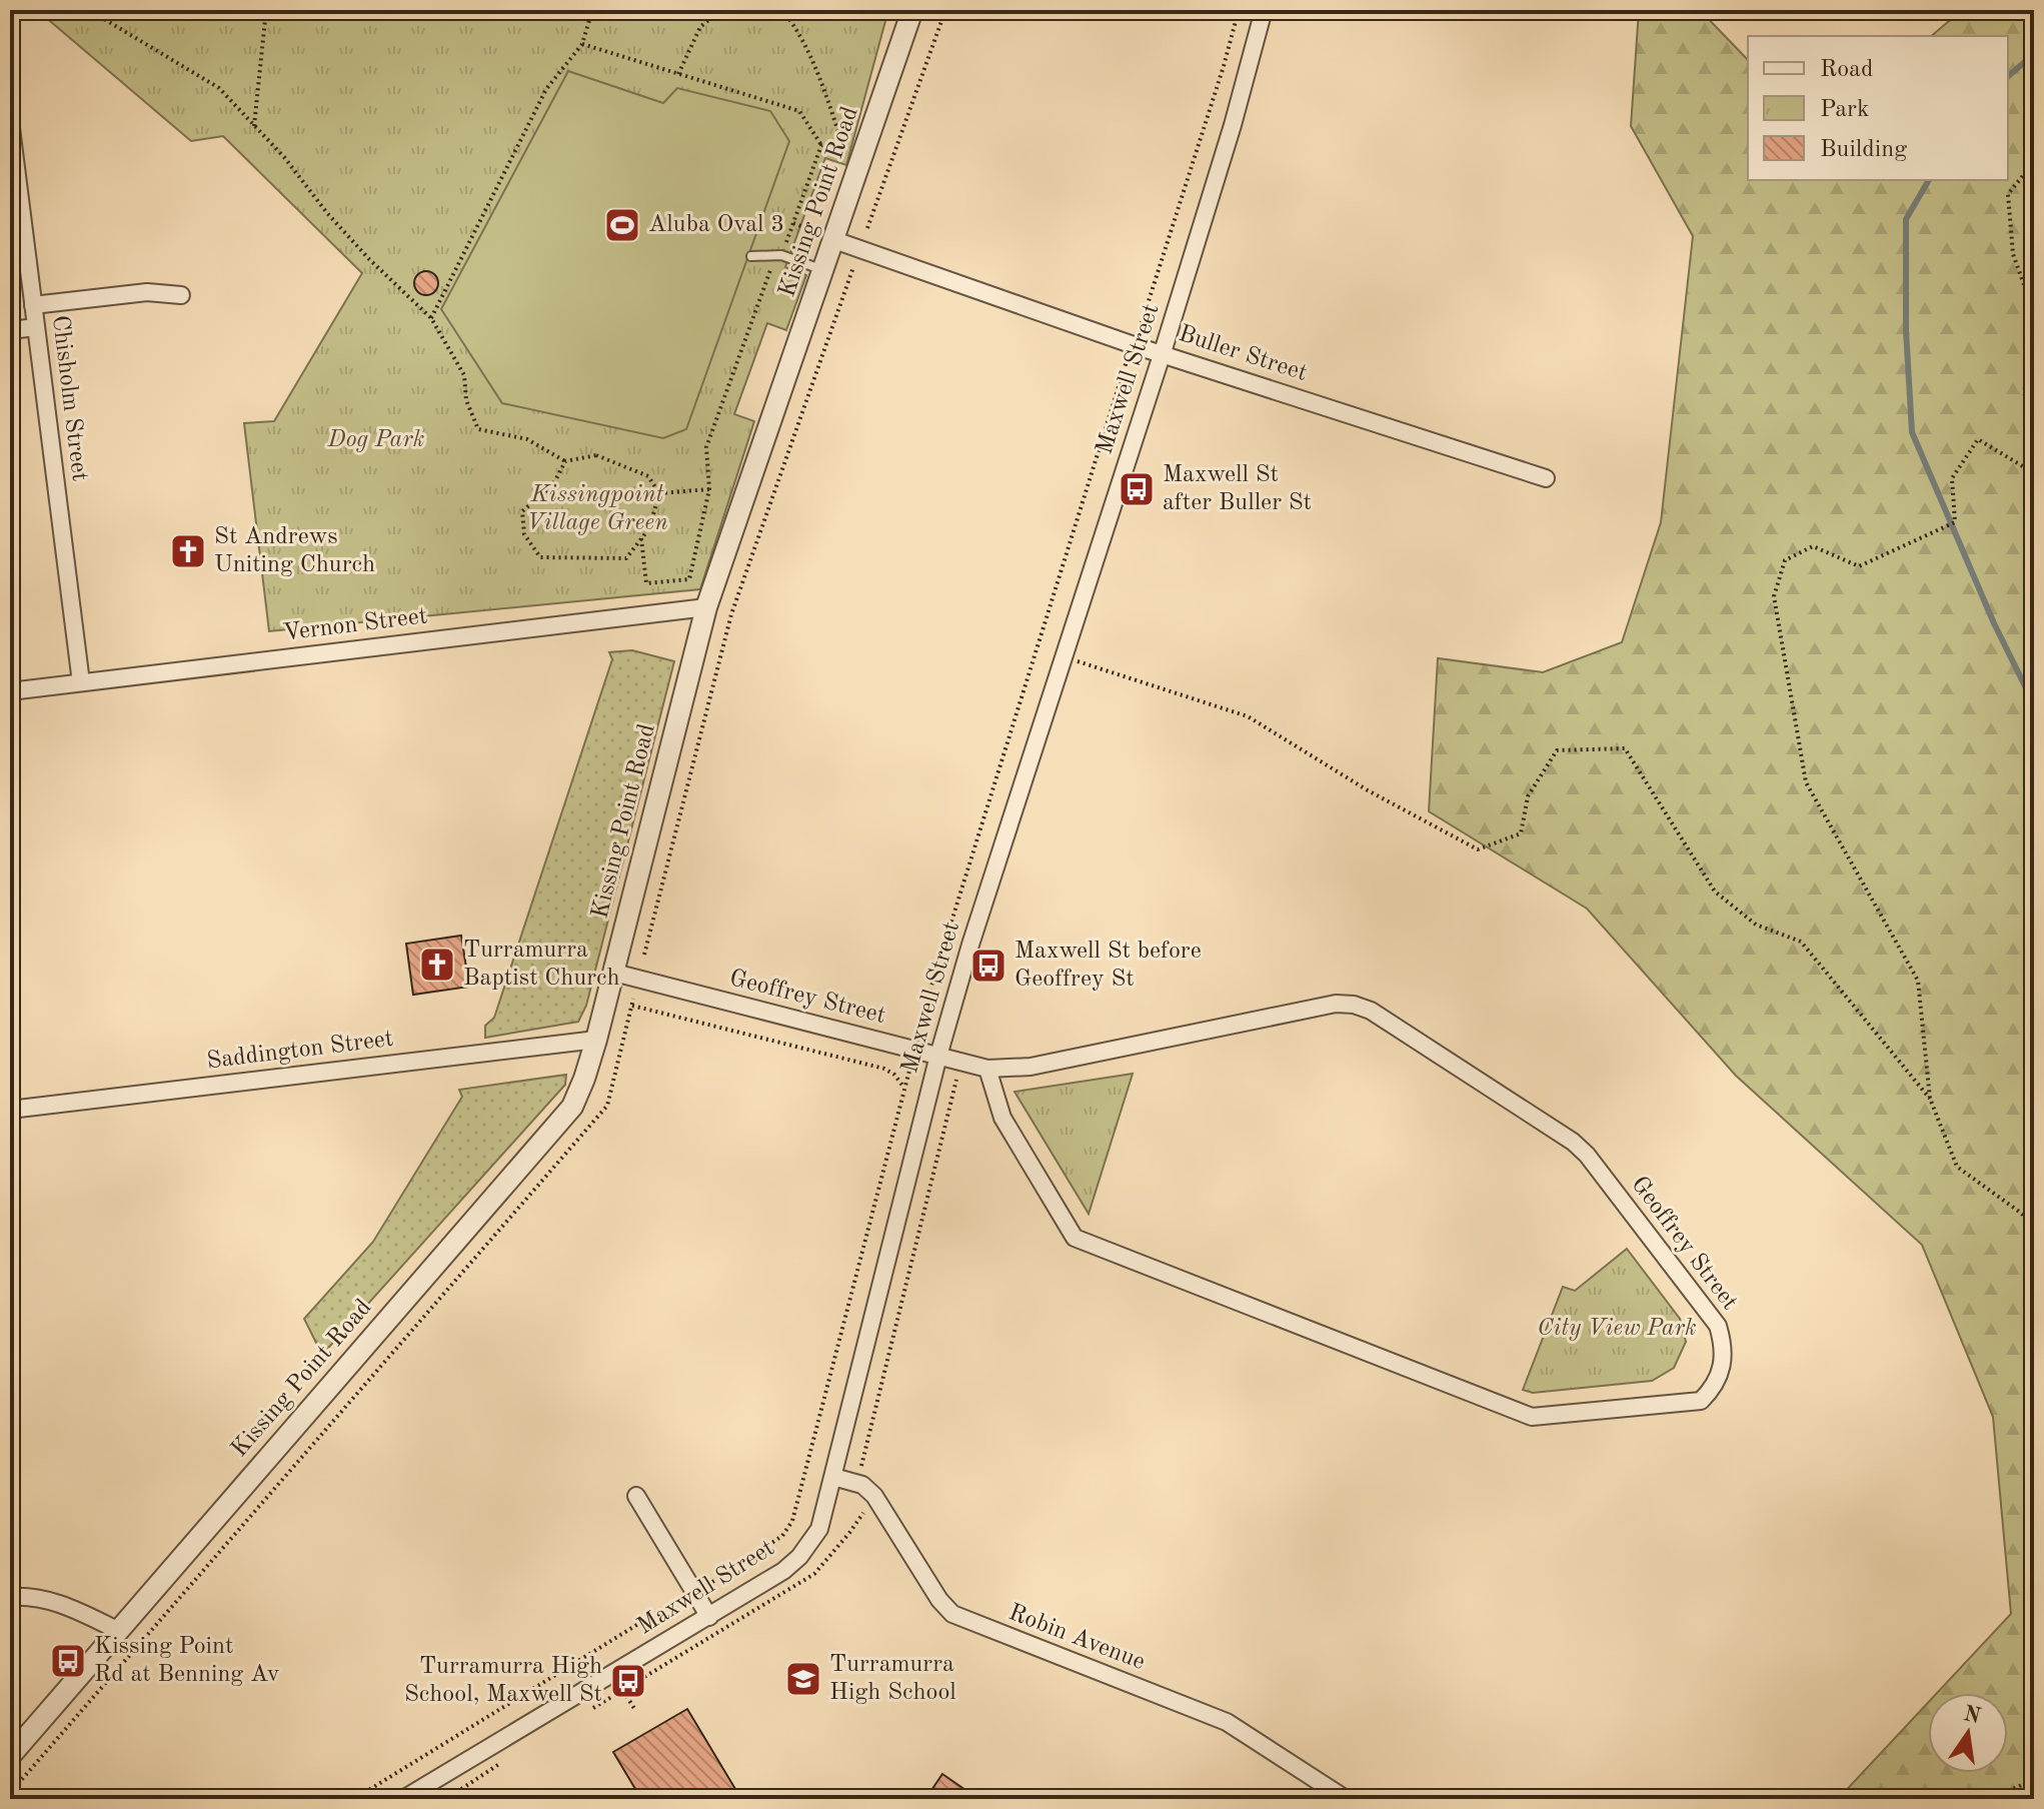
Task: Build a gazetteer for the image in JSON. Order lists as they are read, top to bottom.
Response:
{
  "streets": {
    "street": [
      "Kissing Point Road",
      "Buller Street",
      "Maxwell Street",
      "Chisholm Street",
      "Vernon Street",
      "Geoffrey Street",
      "Saddington Street",
      "Robin Avenue"
    ]
  },
  "crossings": [
    ["Kissing Point Road", "Buller Street"],
    ["Kissing Point Road", "Vernon Street"],
    ["Kissing Point Road", "Geoffrey Street"],
    ["Kissing Point Road", "Saddington Street"],
    ["Buller Street", "Maxwell Street"],
    ["Maxwell Street", "Geoffrey Street"],
    ["Maxwell Street", "Robin Avenue"],
    ["Chisholm Street", "Vernon Street"]
  ],
  "parks": ["Dog Park", "Kissingpoint Village Green", "City View Park"],
  "places": {
    "sports": ["Aluba Oval 3"],
    "bus stop": [
      "Maxwell St after Buller St",
      "Maxwell St before Geoffrey St",
      "Kissing Point Rd at Benning Av",
      "Turramurra High School, Maxwell St"
    ],
    "church": ["St Andrews Uniting Church", "Turramurra Baptist Church"],
    "school or university": ["Turramurra High School"]
  },
  "legend": ["Road", "Park", "Building"],
  "north": "top"
}
